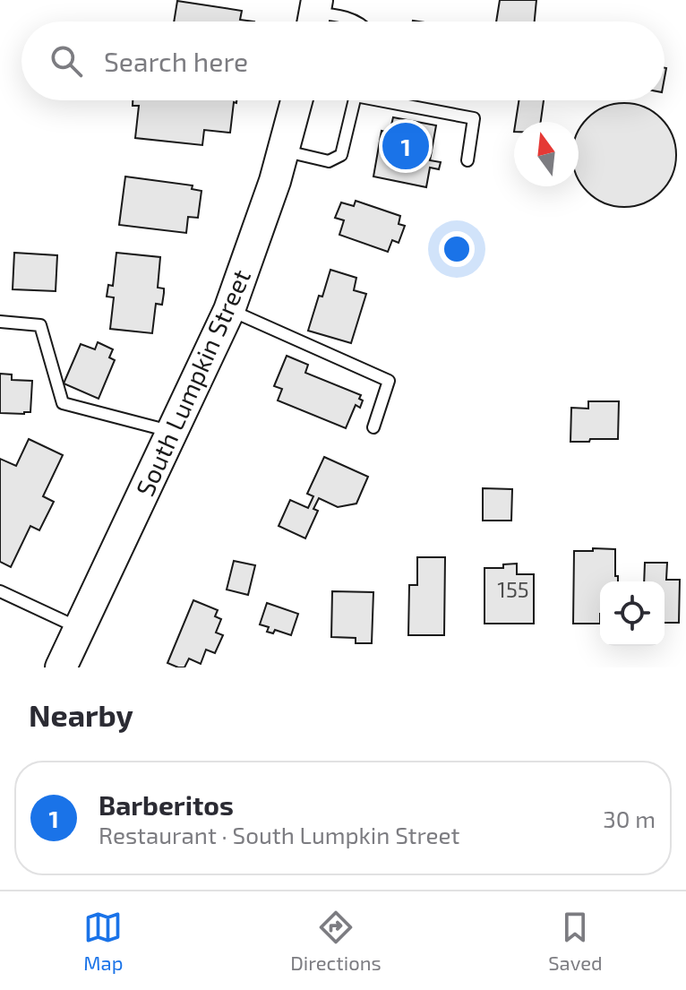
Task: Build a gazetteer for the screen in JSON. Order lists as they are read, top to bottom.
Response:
{
  "streets": {
    "main road": ["South Lumpkin Street"]
  },
  "house_numbers": ["155"],
  "north": "top",
  "page": {
    "search": "Search here",
    "pins": "1",
    "heading": "Nearby",
    "list": [
      {
        "mark": "1",
        "name": "Barberitos",
        "note": "Restaurant · South Lumpkin Street",
        "value": "30 m"
      }
    ],
    "nav": ["Map", "Directions", "Saved"]
  }
}
